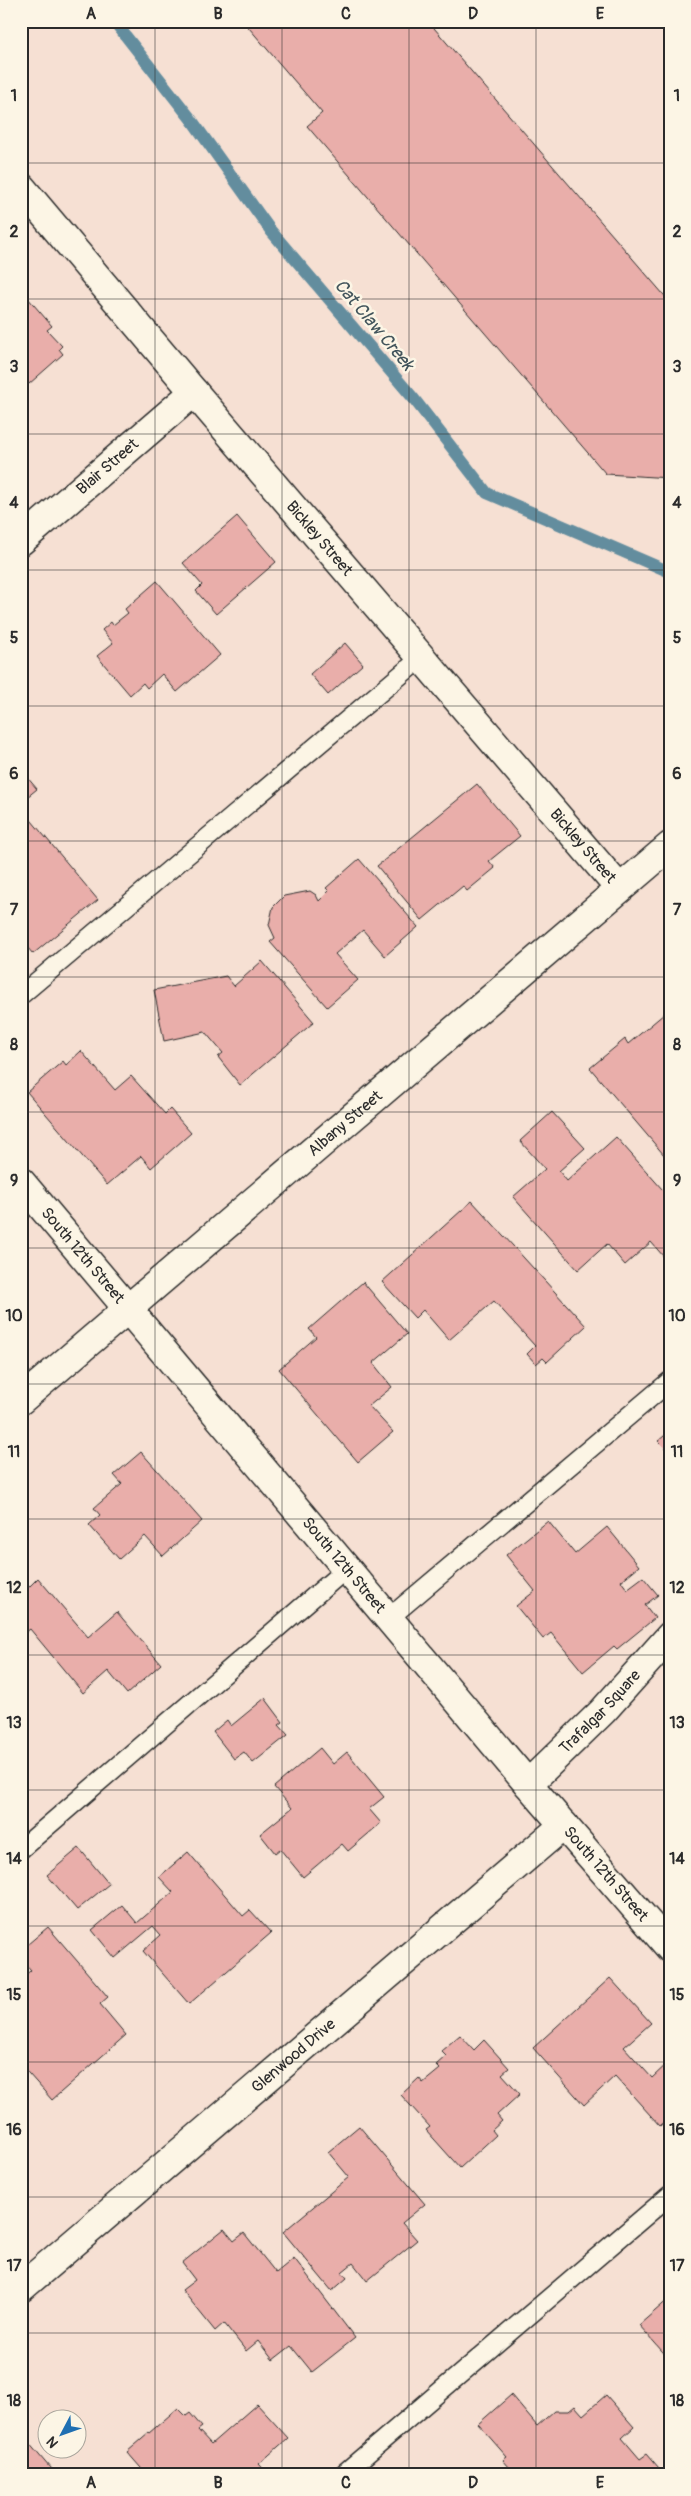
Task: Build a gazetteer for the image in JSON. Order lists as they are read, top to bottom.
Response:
{
  "streets": {
    "street": [
      "Blair Street",
      "Bickley Street",
      "Albany Street",
      "South 12th Street",
      "Trafalgar Square",
      "Glenwood Drive"
    ]
  },
  "crossings": [
    ["Blair Street", "Bickley Street"],
    ["Bickley Street", "Albany Street"],
    ["Albany Street", "South 12th Street"],
    ["South 12th Street", "Trafalgar Square"],
    ["South 12th Street", "Glenwood Drive"]
  ],
  "water": ["Cat Claw Creek"],
  "north": "bottom left",
  "grid": {
    "columns": [
      "A",
      "B",
      "C",
      "D",
      "E"
    ],
    "rows": [
      "1",
      "2",
      "3",
      "4",
      "5",
      "6",
      "7",
      "8",
      "9",
      "10",
      "11",
      "12",
      "13",
      "14",
      "15",
      "16",
      "17",
      "18"
    ]
  }
}
